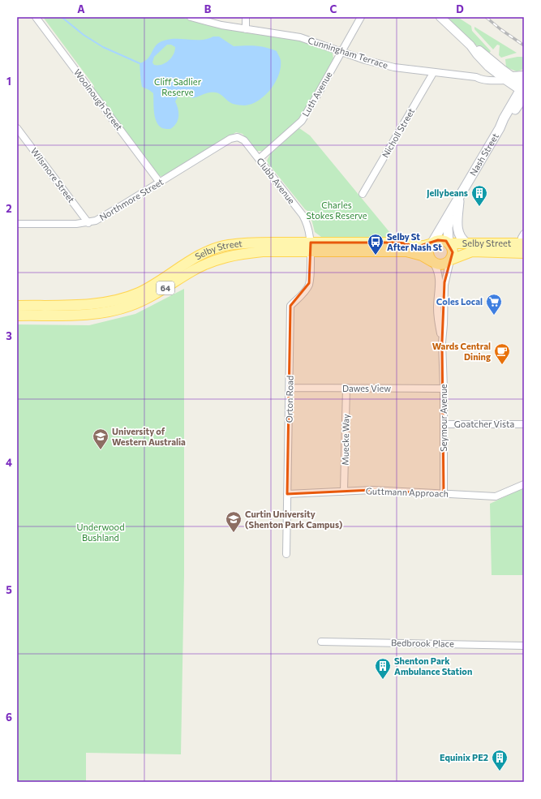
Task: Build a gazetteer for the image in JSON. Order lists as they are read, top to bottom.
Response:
{
  "streets": {
    "main road": ["Nash Street", "Selby Street", "64"],
    "street": [
      "Cunningham Terrace",
      "Luth Avenue",
      "Woolnough Street",
      "Nicholl Street",
      "Wilsmore Street",
      "Clubb Avenue",
      "Northmore Street",
      "Dawes View",
      "Orton Road",
      "Seymour Avenue",
      "Goatcher Vista",
      "Muecke Way",
      "Guttmann Approach",
      "Bedbrook Place"
    ]
  },
  "crossings": [
    ["Cunningham Terrace", "Luth Avenue"],
    ["Cunningham Terrace", "Nicholl Street"],
    ["Luth Avenue", "Clubb Avenue"],
    ["Woolnough Street", "Northmore Street"],
    ["Nash Street", "Selby Street"],
    ["Nash Street", "64"],
    ["Nash Street", "Seymour Avenue"],
    ["Wilsmore Street", "Northmore Street"],
    ["Clubb Avenue", "Northmore Street"],
    ["Clubb Avenue", "Selby Street"],
    ["Clubb Avenue", "Orton Road"],
    ["Selby Street", "64"],
    ["Selby Street", "Orton Road"],
    ["Selby Street", "Seymour Avenue"],
    ["64", "Seymour Avenue"],
    ["Dawes View", "Orton Road"],
    ["Dawes View", "Seymour Avenue"],
    ["Dawes View", "Muecke Way"],
    ["Orton Road", "Guttmann Approach"],
    ["Seymour Avenue", "Goatcher Vista"],
    ["Seymour Avenue", "Guttmann Approach"],
    ["Muecke Way", "Guttmann Approach"]
  ],
  "parks": ["Cliff Sadlier Reserve", "Charles Stokes Reserve", "Underwood Bushland"],
  "places": {
    "building": ["Jellybeans", "Shenton Park Ambulance Station", "Equinix PE2"],
    "bus stop": ["Selby St After Nash St"],
    "supermarket": ["Coles Local"],
    "cafe": ["Wards Central Dining"],
    "school or university": ["University of Western Australia", "Curtin University (Shenton Park Campus)"]
  },
  "grid": {
    "columns": [
      "A",
      "B",
      "C",
      "D"
    ],
    "rows": [
      "1",
      "2",
      "3",
      "4",
      "5",
      "6"
    ]
  }
}
